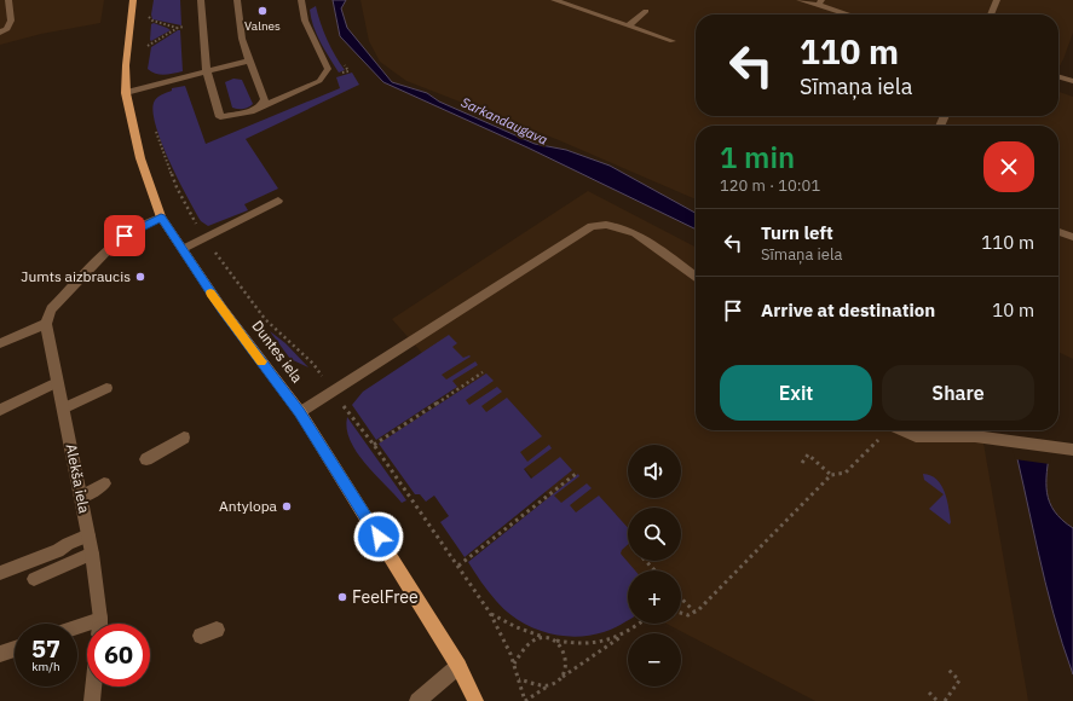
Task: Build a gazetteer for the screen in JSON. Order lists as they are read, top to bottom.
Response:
{
  "streets": {
    "main road": ["Duntes iela"],
    "street": ["Alekša iela"]
  },
  "water": ["Sarkandaugava"],
  "places": [
    "Valnes",
    "Jumts aizbraucis",
    "Antylopa",
    "FeelFree"
  ],
  "page": {
    "turn": ["110 m", "Sīmaņa iela"],
    "heading": ["1 min", "120 m · 10:01"],
    "list": [
      {
        "name": "Turn left",
        "note": "Sīmaņa iela",
        "value": "110 m"
      },
      {
        "name": "Arrive at destination",
        "value": "10 m"
      }
    ],
    "buttons": ["Exit", "Share"],
    "map_buttons": ["+", "−"],
    "speed": "57 km/h",
    "limit": "60"
  }
}
